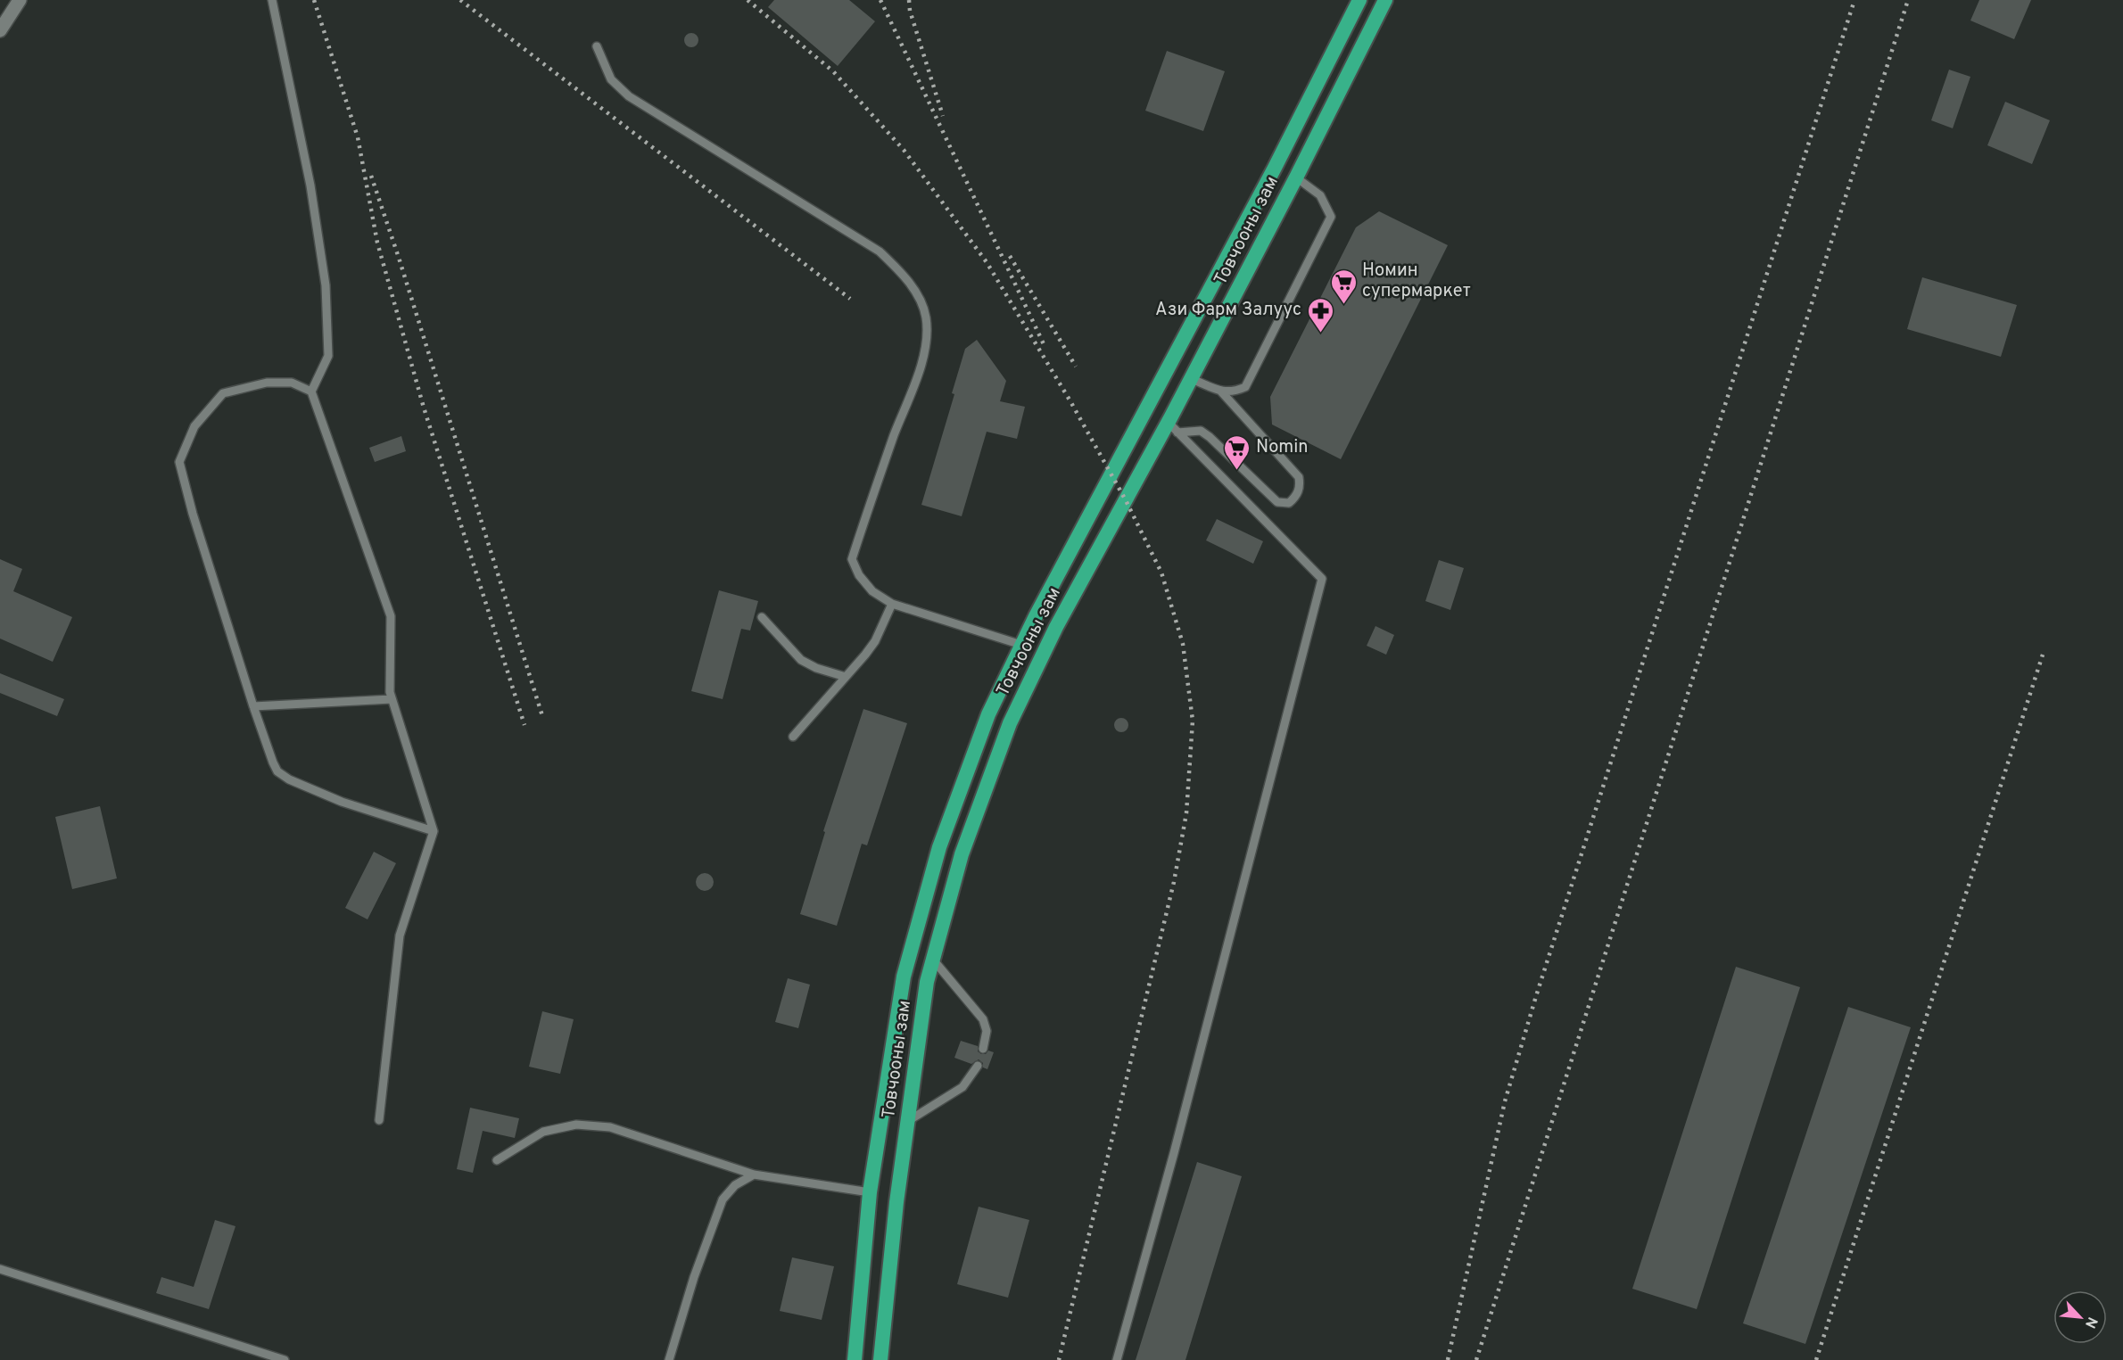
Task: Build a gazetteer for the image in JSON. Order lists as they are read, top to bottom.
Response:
{
  "streets": {
    "highway": ["Товчооны зам"]
  },
  "places": {
    "supermarket": ["Номин супермаркет", "Nomin"],
    "pharmacy": ["Ази Фарм Залуус"]
  },
  "north": "bottom right"
}
